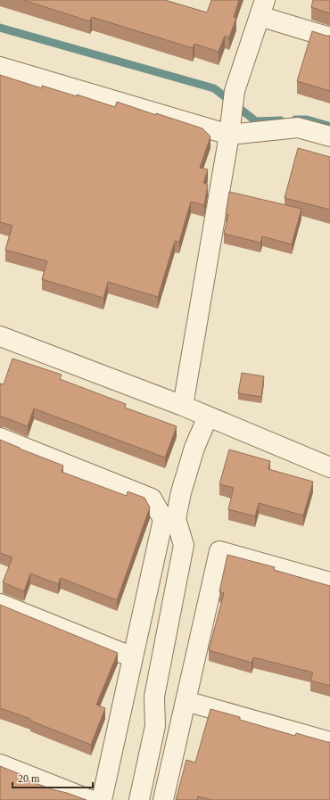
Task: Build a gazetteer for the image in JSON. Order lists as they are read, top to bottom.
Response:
{
  "scale_bar": "20 m"
}
